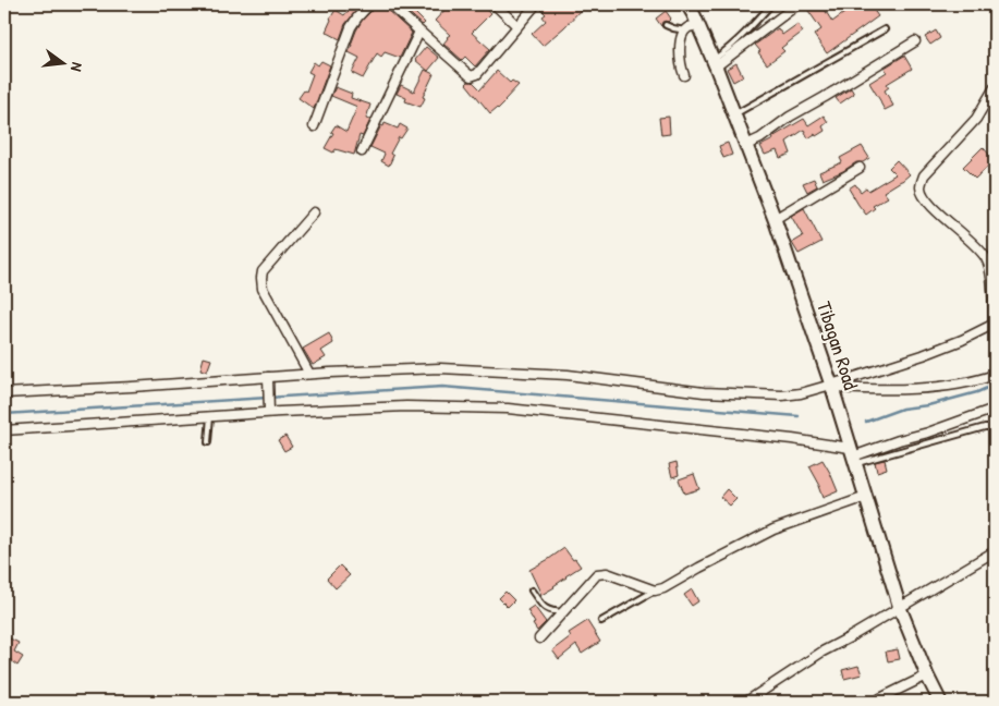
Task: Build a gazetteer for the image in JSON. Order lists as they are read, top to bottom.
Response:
{
  "streets": {
    "main road": ["Tibagan Road"]
  },
  "north": "right"
}
